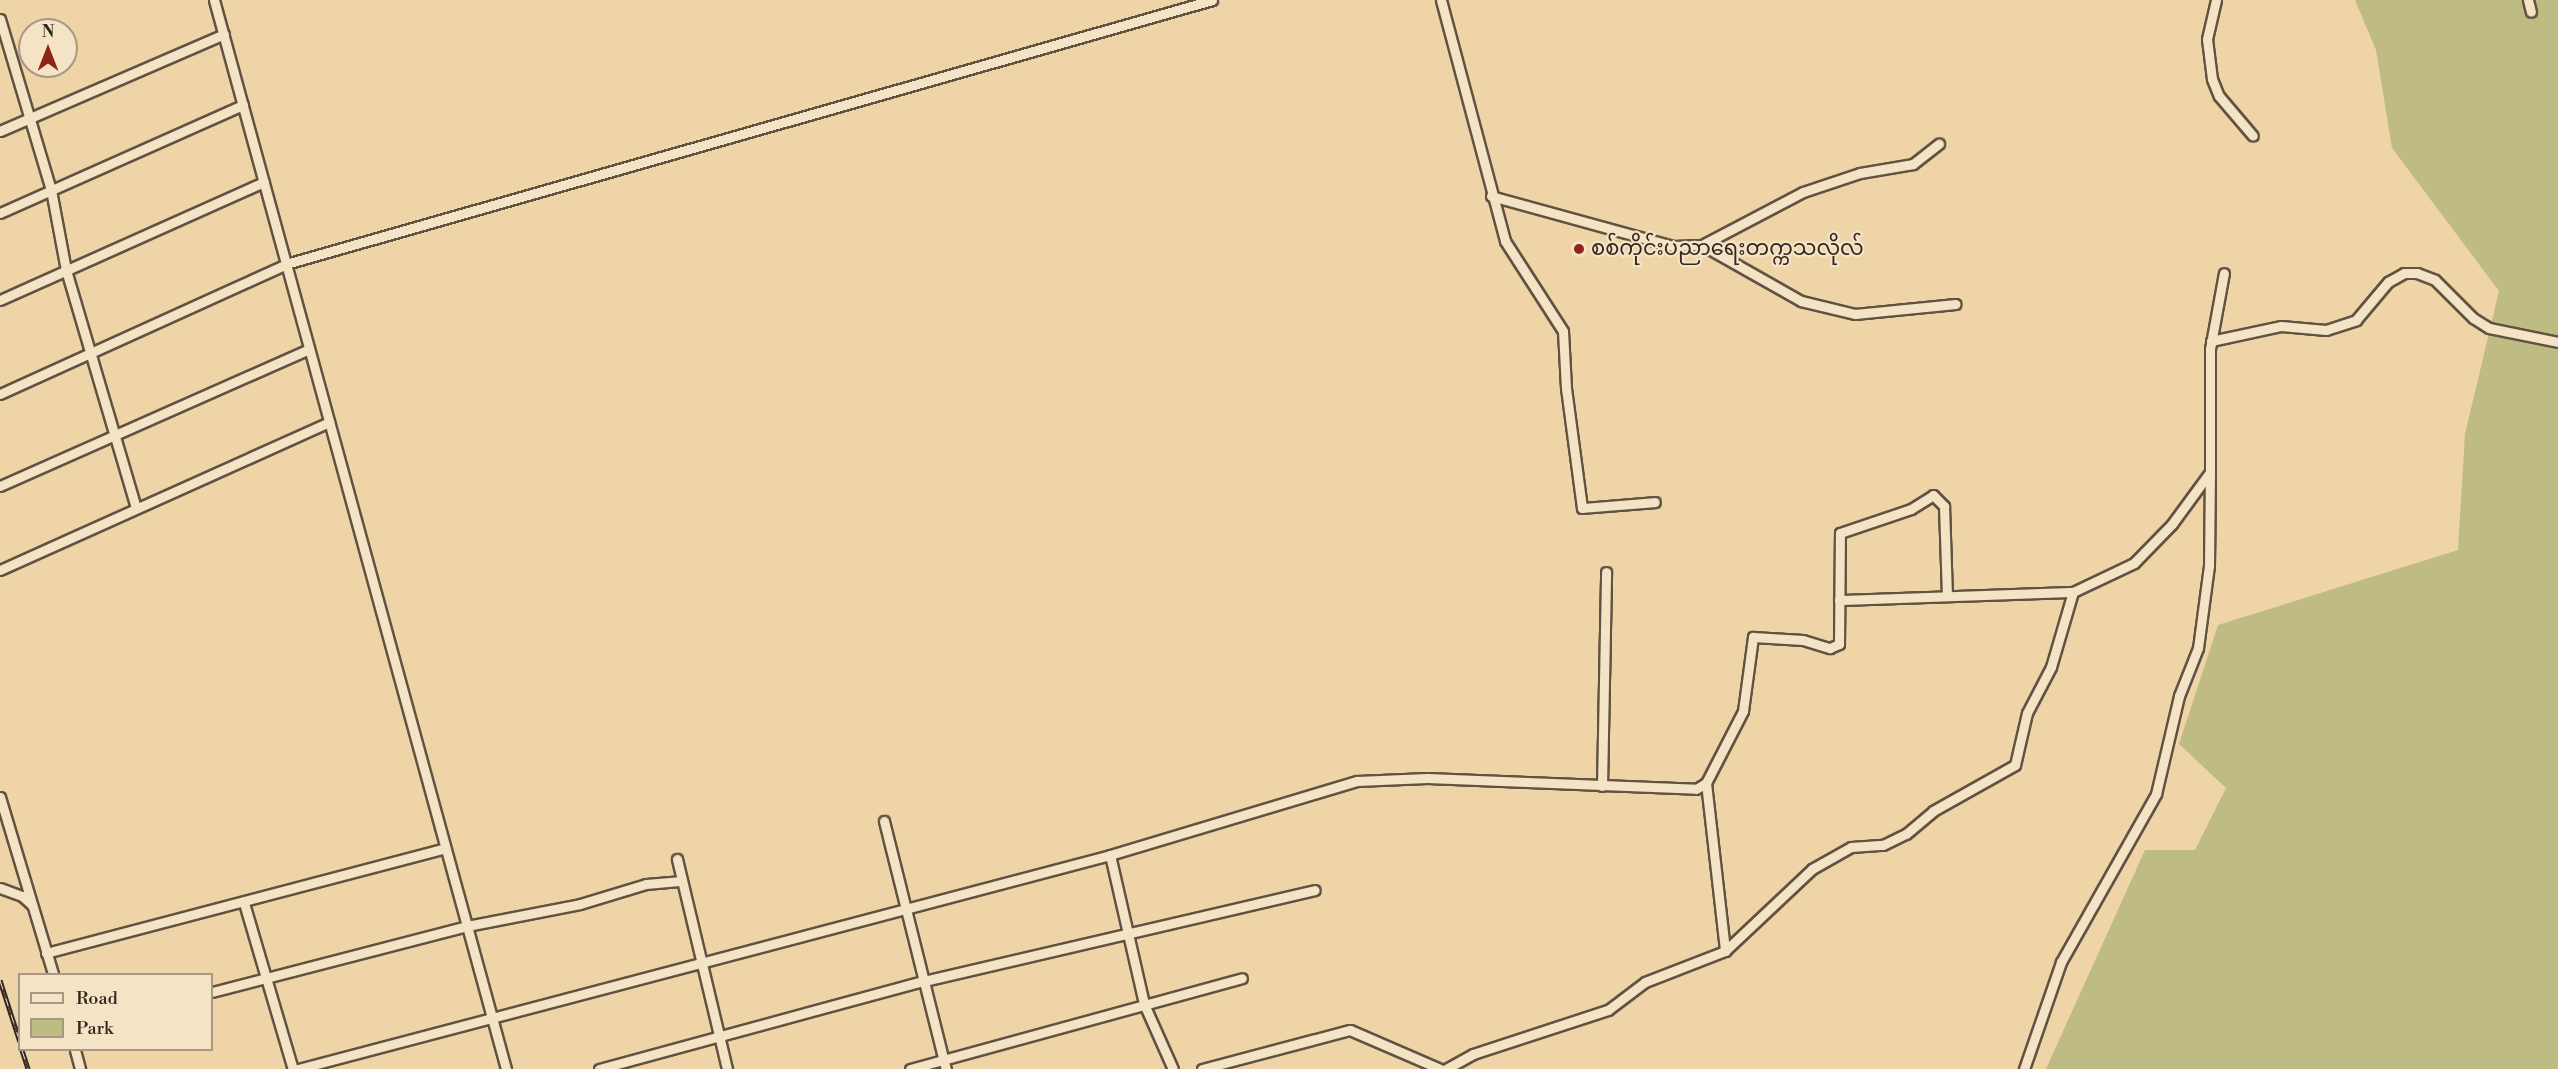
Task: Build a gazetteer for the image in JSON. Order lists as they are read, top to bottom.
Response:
{
  "places": ["စစ်ကိုင်းပညာရေးတက္ကသလိုလ်"],
  "legend": ["Road", "Park"],
  "north": "top"
}
